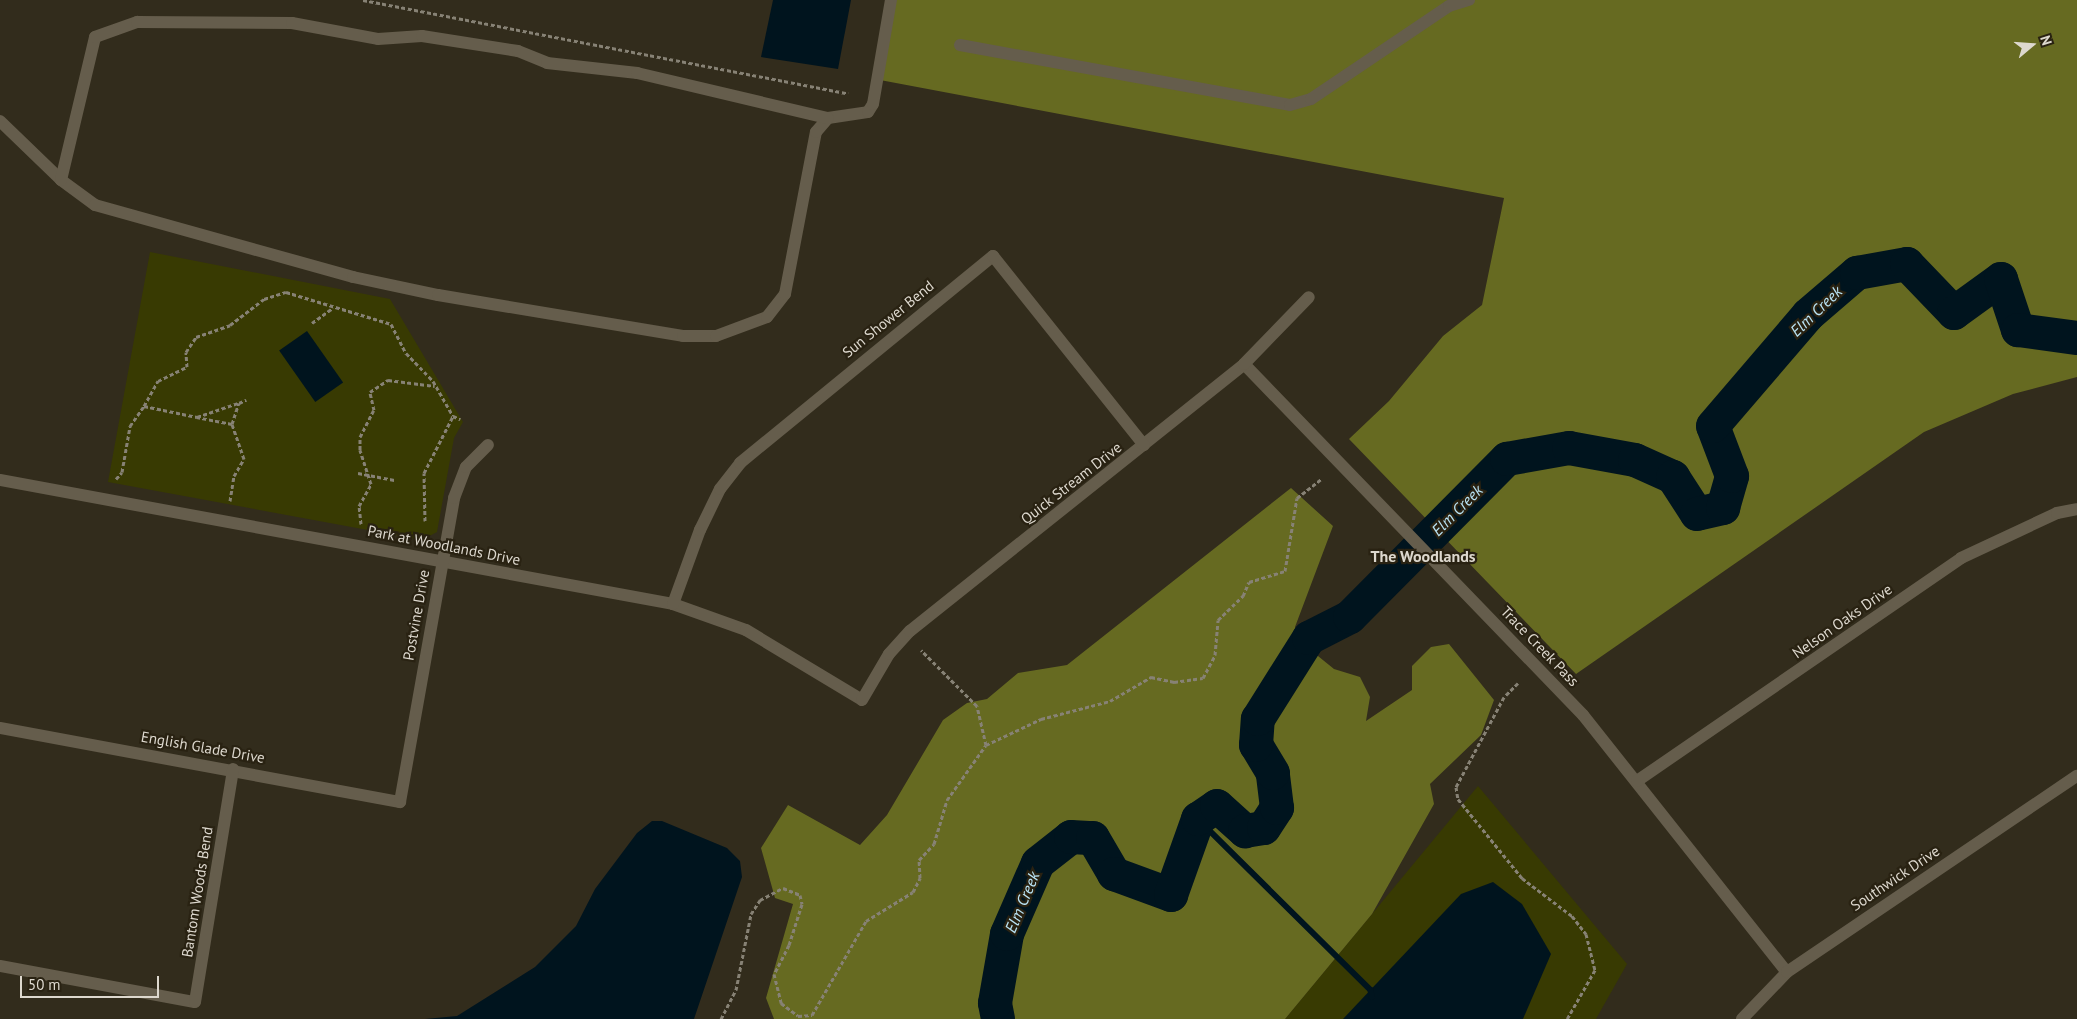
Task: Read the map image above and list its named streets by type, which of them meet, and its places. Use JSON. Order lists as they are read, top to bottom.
{
  "streets": {
    "street": [
      "Sun Shower Bend",
      "Quick Stream Drive",
      "Park at Woodlands Drive",
      "Postvine Drive",
      "Nelson Oaks Drive",
      "Trace Creek Pass",
      "English Glade Drive",
      "Southwick Drive",
      "Bantom Woods Bend"
    ]
  },
  "crossings": [
    ["Sun Shower Bend", "Quick Stream Drive"],
    ["Sun Shower Bend", "Park at Woodlands Drive"],
    ["Quick Stream Drive", "Park at Woodlands Drive"],
    ["Quick Stream Drive", "Trace Creek Pass"],
    ["Park at Woodlands Drive", "Postvine Drive"],
    ["Postvine Drive", "English Glade Drive"],
    ["Nelson Oaks Drive", "Trace Creek Pass"],
    ["Trace Creek Pass", "Southwick Drive"],
    ["English Glade Drive", "Bantom Woods Bend"]
  ],
  "districts": ["The Woodlands"],
  "water": ["Elm Creek"],
  "scale_bar": "50 m",
  "north": "right"
}
